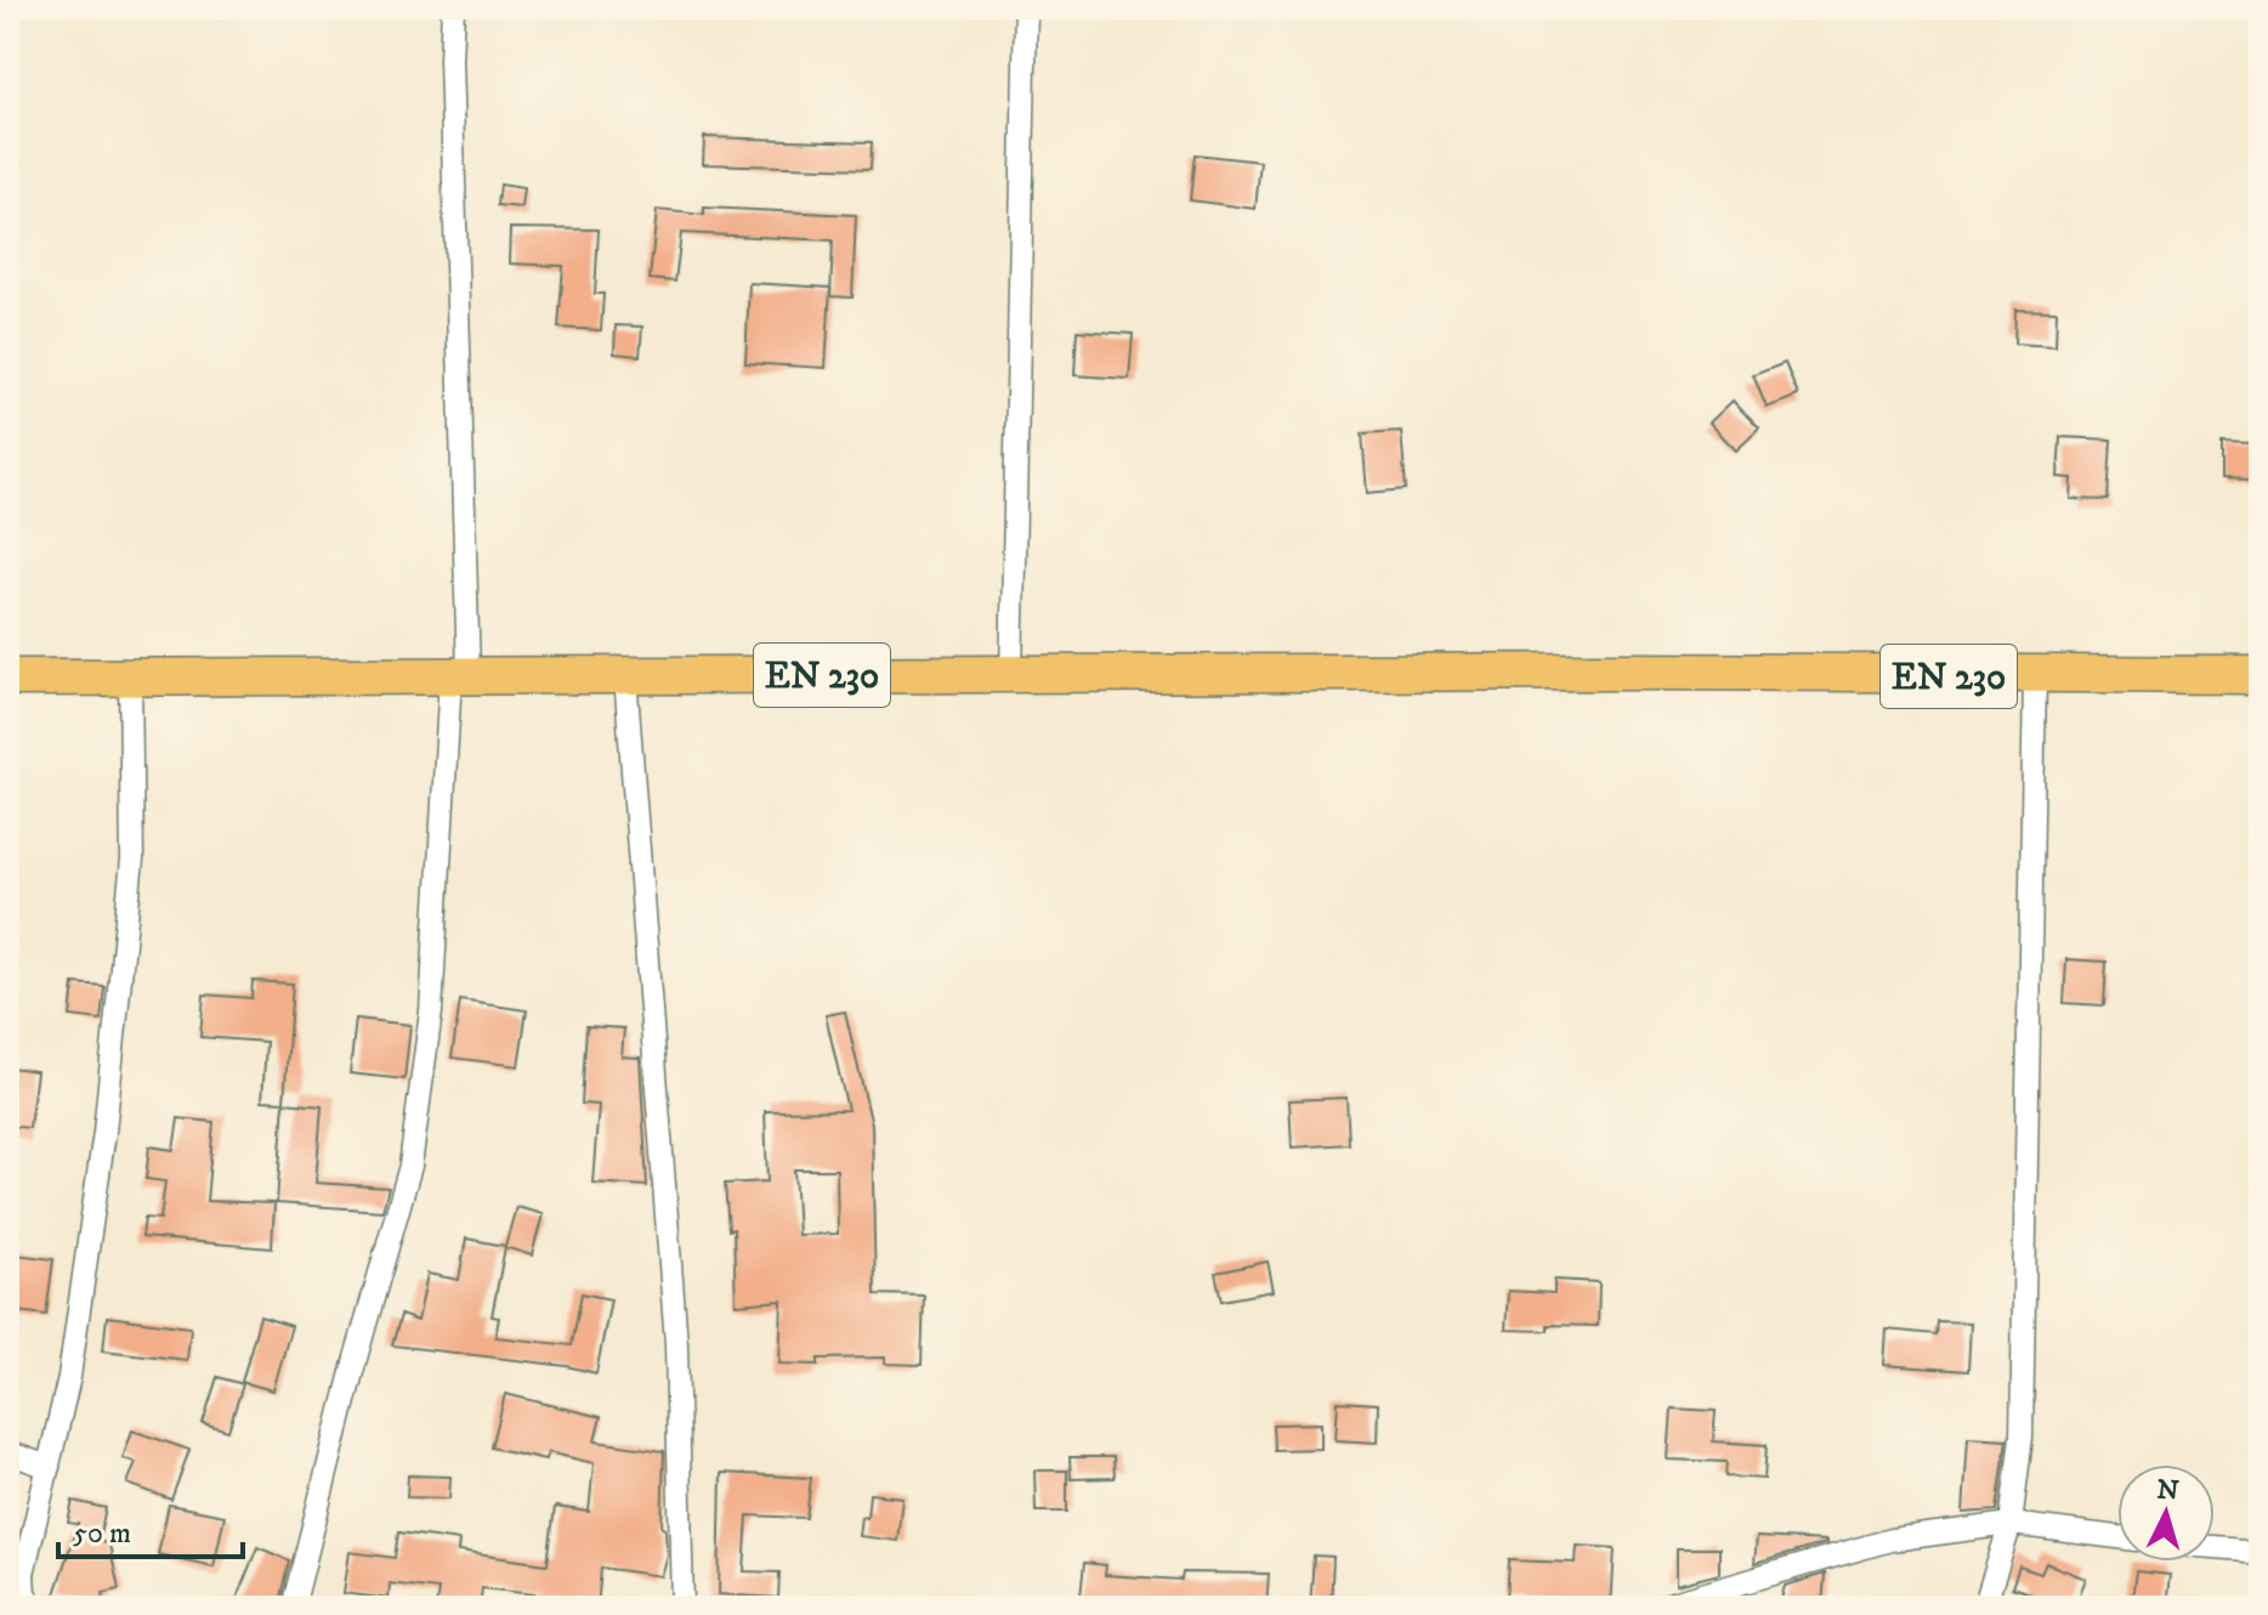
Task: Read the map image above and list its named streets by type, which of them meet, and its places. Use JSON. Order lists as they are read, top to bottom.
{
  "streets": {
    "main road": ["EN 230"]
  },
  "scale_bar": "50 m",
  "north": "top"
}
